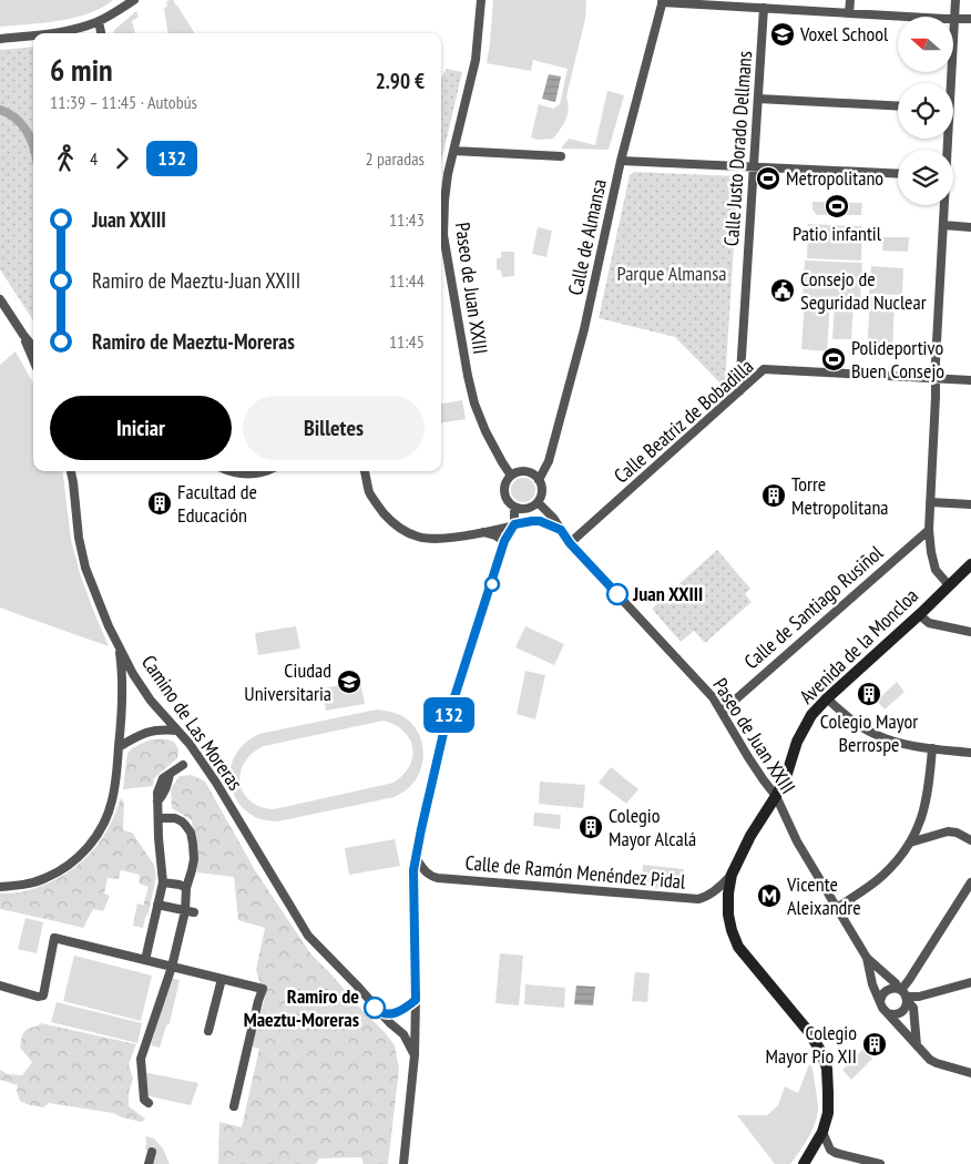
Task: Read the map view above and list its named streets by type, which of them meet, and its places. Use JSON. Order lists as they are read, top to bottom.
{
  "streets": {
    "street": [
      "Calle Justo Dorado Dellmans",
      "Calle de Almansa",
      "Paseo de Juan XXIII",
      "Calle Beatriz de Bobadilla",
      "Calle de Santiago Rusiñol",
      "Avenida de la Moncloa",
      "Camino de Las Moreras",
      "Calle de Ramón Menéndez Pidal"
    ]
  },
  "crossings": [
    ["Calle Justo Dorado Dellmans", "Calle Beatriz de Bobadilla"],
    ["Calle de Almansa", "Paseo de Juan XXIII"],
    ["Paseo de Juan XXIII", "Calle Beatriz de Bobadilla"],
    ["Paseo de Juan XXIII", "Calle de Santiago Rusiñol"],
    ["Paseo de Juan XXIII", "Avenida de la Moncloa"],
    ["Avenida de la Moncloa", "Calle de Ramón Menéndez Pidal"]
  ],
  "parks": ["Parque Almansa"],
  "places": {
    "school or university": ["Voxel School", "Ciudad Universitaria"],
    "sports": ["Metropolitano", "Patio infantil", "Polideportivo Buen Consejo"],
    "public building": ["Consejo de Seguridad Nuclear"],
    "building": [
      "Torre Metropolitana",
      "Facultad de Educación",
      "Colegio Mayor Berrospe",
      "Colegio Mayor Alcalá",
      "Colegio Mayor Pío XII"
    ],
    "other": ["Juan XXIII", "Ramiro de Maeztu-Moreras"],
    "metro station": ["Vicente Aleixandre"]
  },
  "lines": ["bus line 132"],
  "north": "left",
  "page": {
    "on_map": "132",
    "heading": ["6 min", "11:39 – 11:45 · Autobús", "2.90 €"],
    "legs": ["4", "132", "2 paradas"],
    "list": [
      {
        "name": "Juan XXIII",
        "value": "11:43"
      },
      {
        "name": "Ramiro de Maeztu-Juan XXIII",
        "value": "11:44"
      },
      {
        "name": "Ramiro de Maeztu-Moreras",
        "value": "11:45"
      }
    ],
    "buttons": ["Iniciar", "Billetes"]
  }
}
